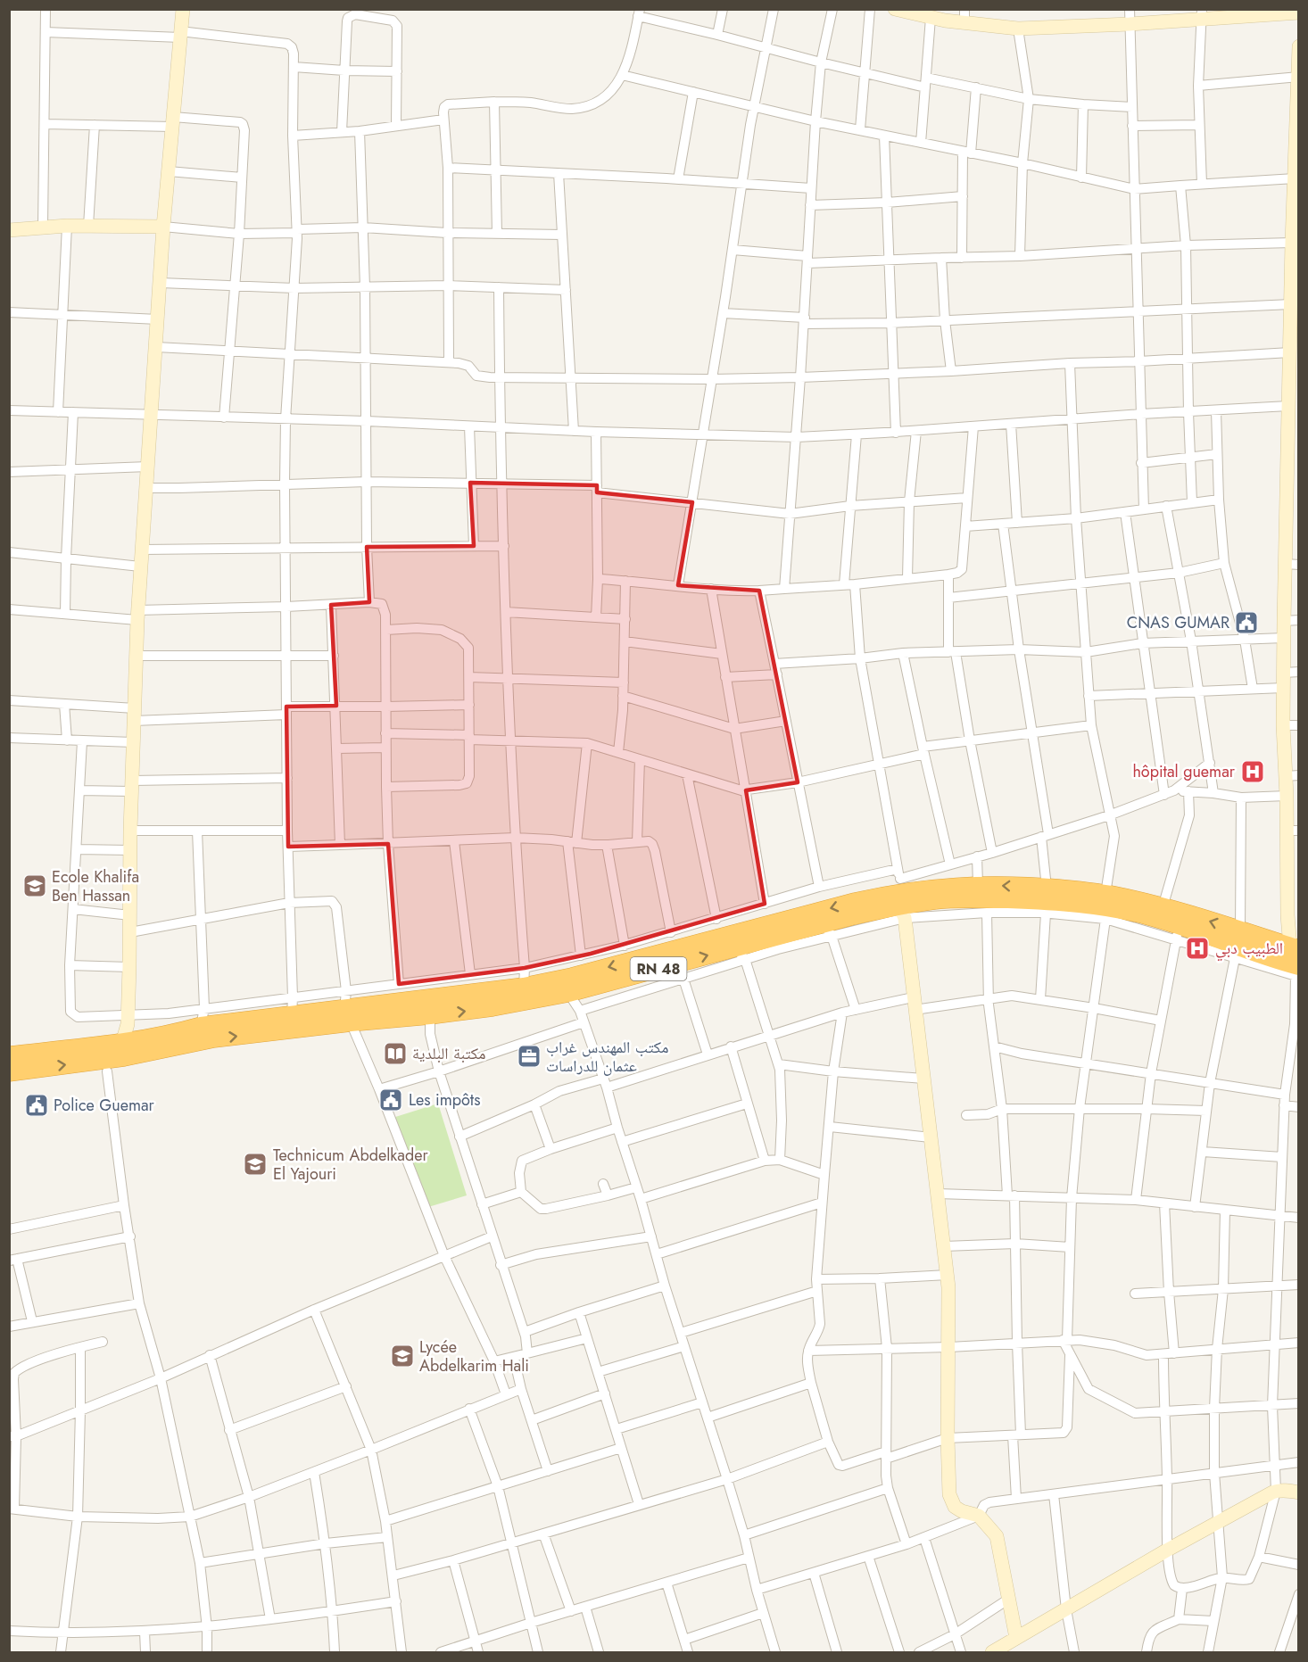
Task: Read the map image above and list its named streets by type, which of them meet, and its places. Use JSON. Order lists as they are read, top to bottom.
{
  "streets": {
    "highway": ["RN 48"]
  },
  "places": {
    "public building": ["CNAS GUMAR", "Les impôts", "Police Guemar"],
    "hospital": ["hôpital guemar", "الطبيب دبي"],
    "school or university": ["Ecole Khalifa Ben Hassan", "Technicum Abdelkader El Yajouri", "Lycée Abdelkarim Hali"],
    "library": ["مكتبة البلدية"],
    "office": ["مكتب المهندس غراب عثمان للدراسات"]
  }
}
